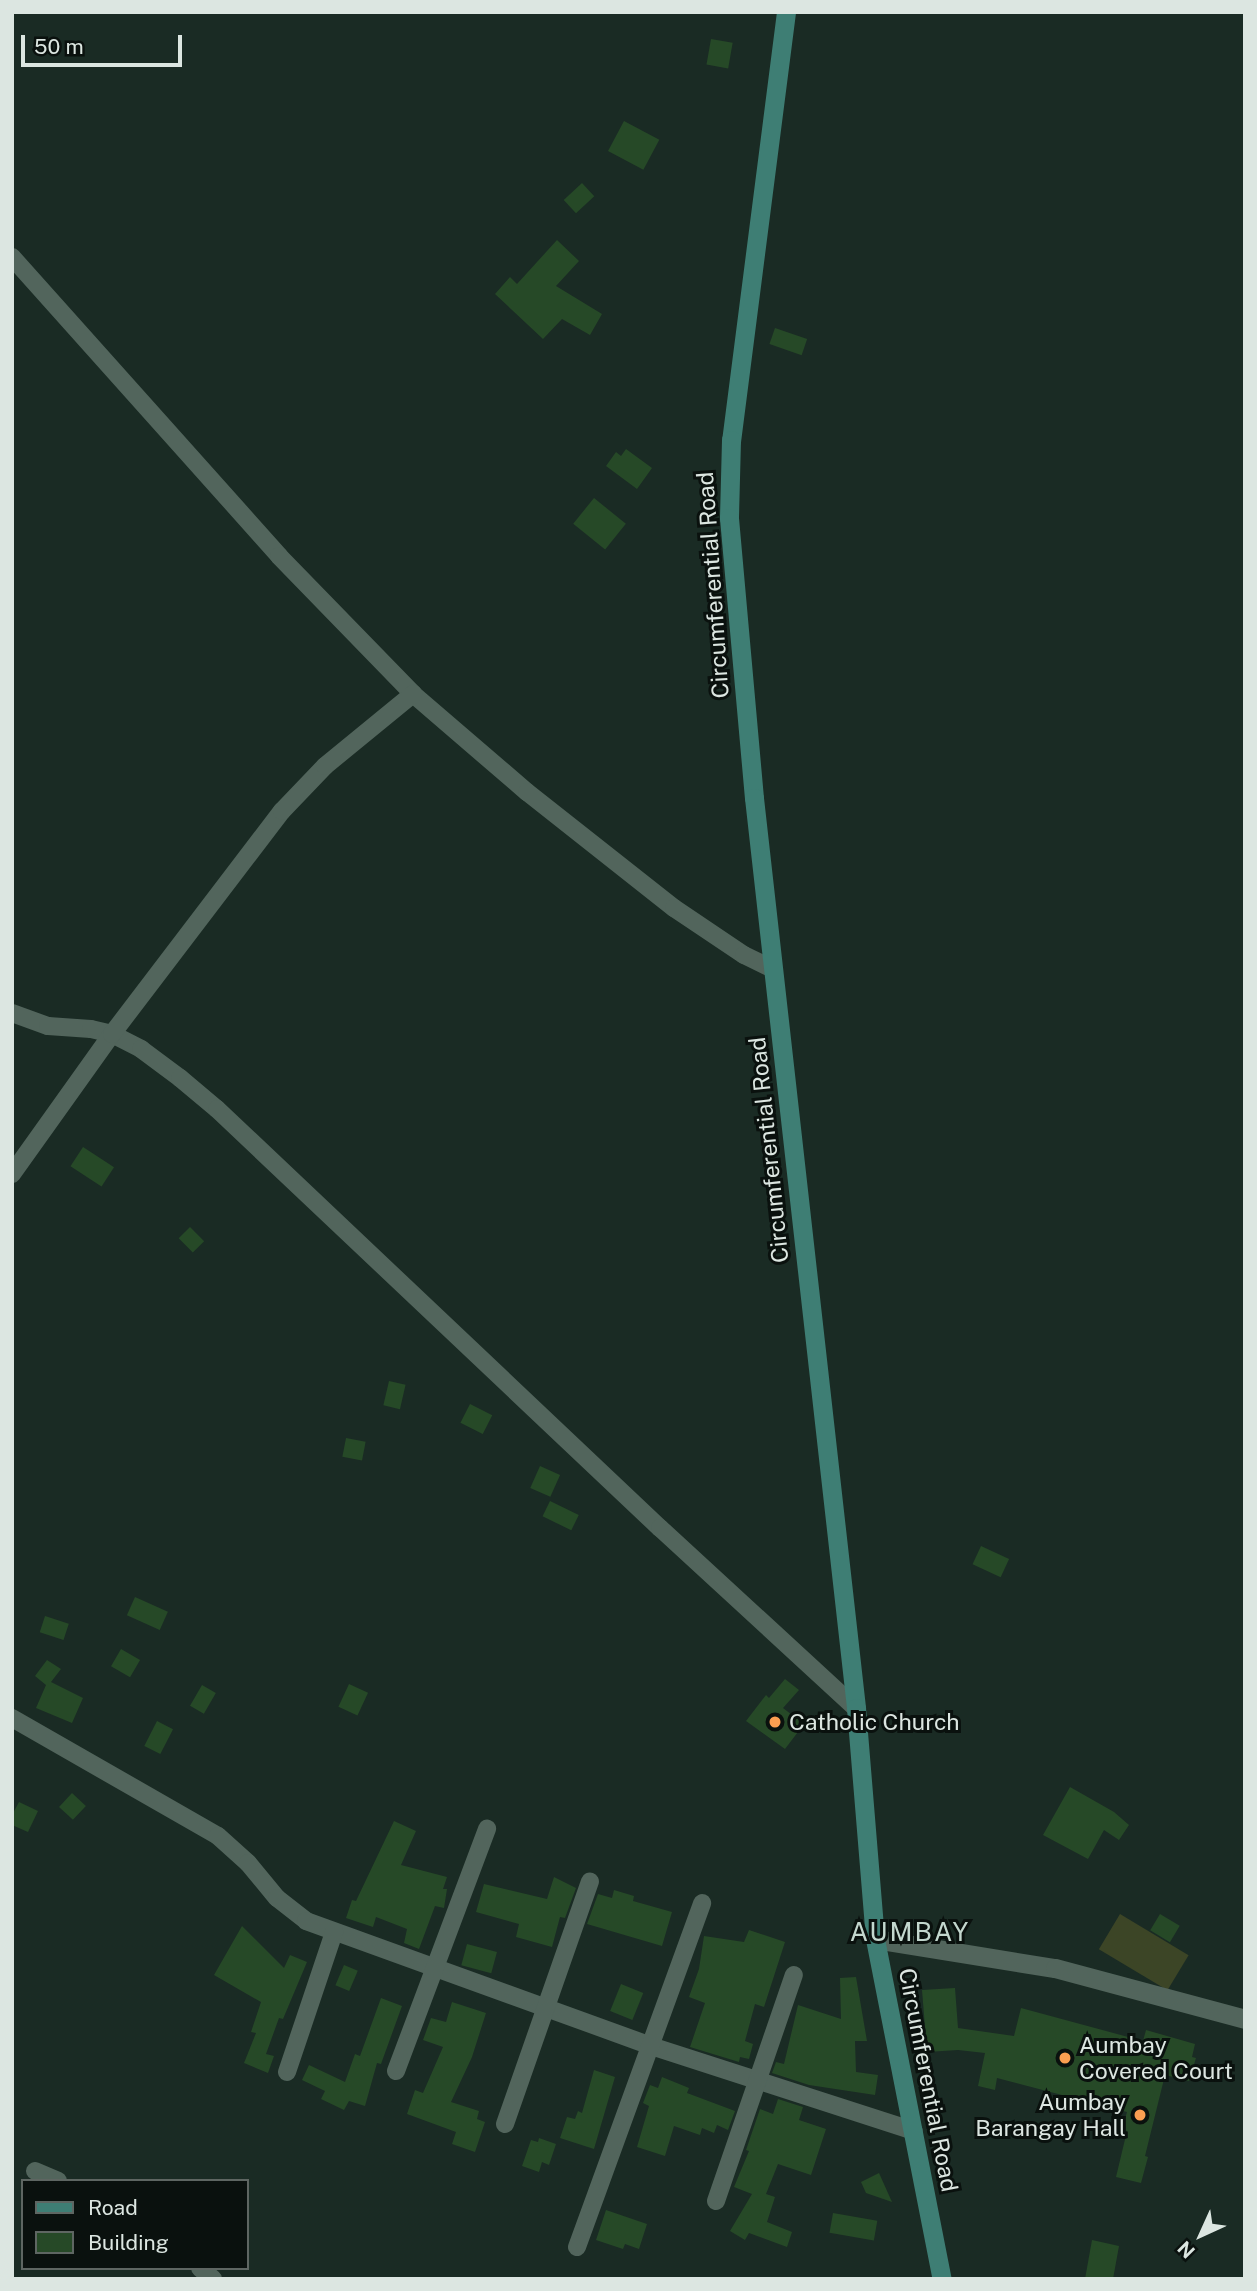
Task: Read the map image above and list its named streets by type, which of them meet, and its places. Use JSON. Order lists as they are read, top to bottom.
{
  "streets": {
    "main road": ["Circumferential Road"]
  },
  "districts": ["AUMBAY"],
  "places": ["Catholic Church", "Aumbay Covered Court", "Aumbay Barangay Hall"],
  "legend": ["Road", "Building"],
  "scale_bar": "50 m",
  "north": "bottom left"
}
